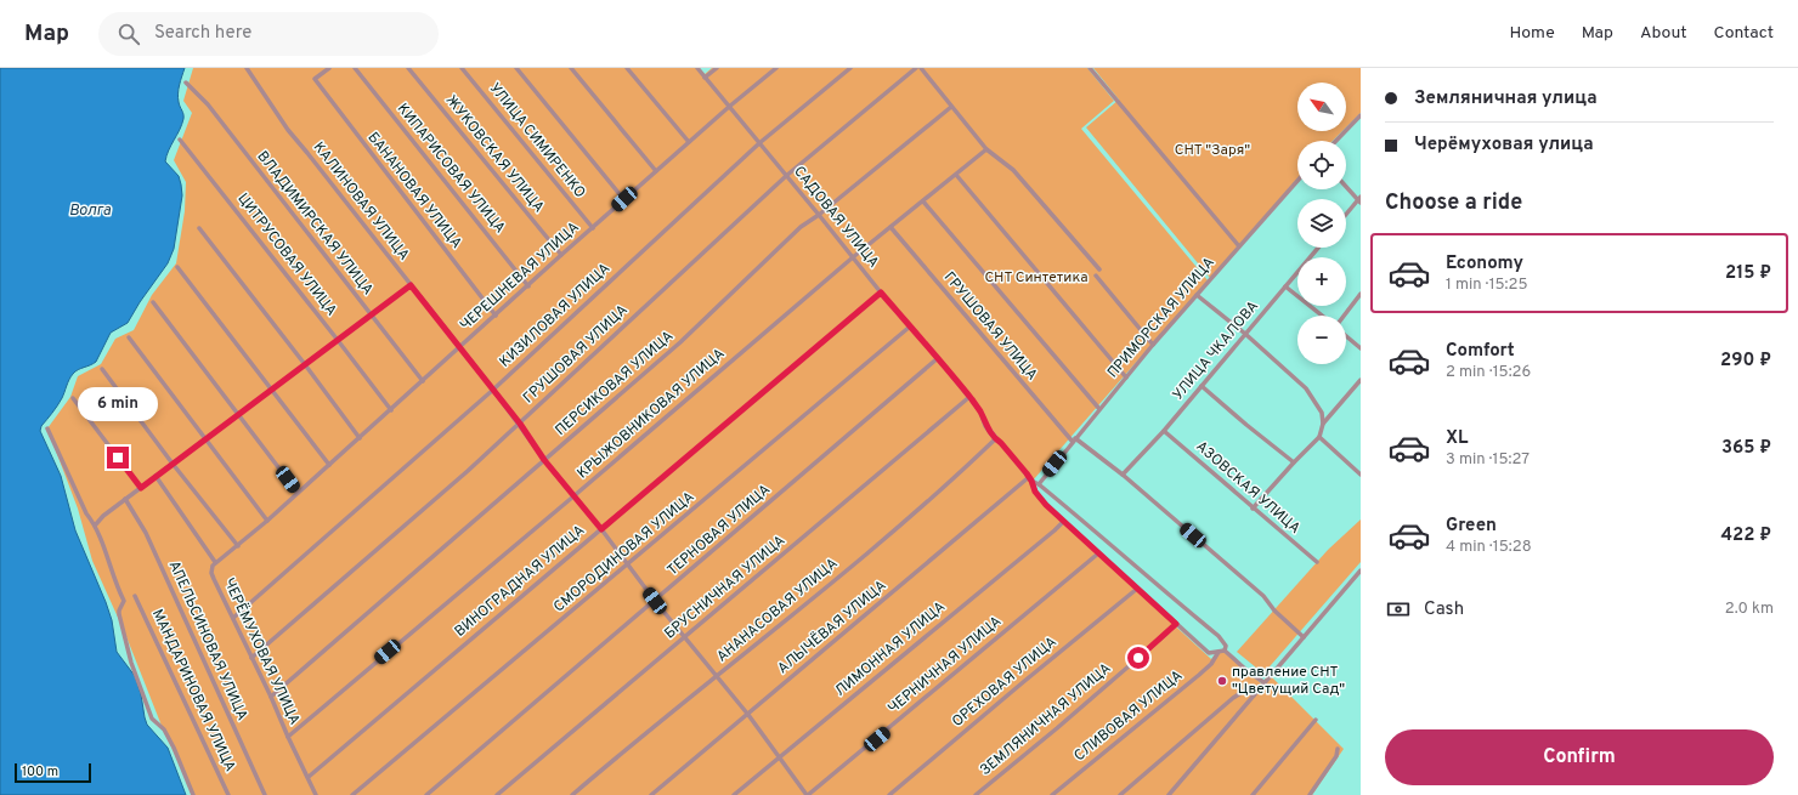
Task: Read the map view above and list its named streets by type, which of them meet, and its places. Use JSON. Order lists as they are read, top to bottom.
{
  "streets": {
    "street": [
      "УЛИЦА СИМИРЕНКО",
      "ЖУКОВСКАЯ УЛИЦА",
      "КИПАРИСОВАЯ УЛИЦА",
      "БАНАНОВАЯ УЛИЦА",
      "КАЛИНОВАЯ УЛИЦА",
      "САДОВАЯ УЛИЦА",
      "ВЛАДИМИРСКАЯ УЛИЦА",
      "ЦИТРУСОВАЯ УЛИЦА",
      "ЧЕРЕШНЕВАЯ УЛИЦА",
      "КИЗИЛОВАЯ УЛИЦА",
      "ПРИМОРСКАЯ УЛИЦА",
      "ГРУШОВАЯ УЛИЦА",
      "УЛИЦА ЧКАЛОВА",
      "ПЕРСИКОВАЯ УЛИЦА",
      "КРЫЖОВНИКОВАЯ УЛИЦА",
      "АЗОВСКАЯ УЛИЦА",
      "ТЕРНОВАЯ УЛИЦА",
      "СМОРОДИНОВАЯ УЛИЦА",
      "ВИНОГРАДНАЯ УЛИЦА",
      "БРУСНИЧНАЯ УЛИЦА",
      "АНАНАСОВАЯ УЛИЦА",
      "АЛЫЧЁВАЯ УЛИЦА",
      "АПЕЛЬСИНОВАЯ УЛИЦА",
      "ЛИМОННАЯ УЛИЦА",
      "ЧЕРЁМУХОВАЯ УЛИЦА",
      "ЧЕРНИЧНАЯ УЛИЦА",
      "ОРЕХОВАЯ УЛИЦА",
      "МАНДАРИНОВАЯ УЛИЦА",
      "СЛИВОВАЯ УЛИЦА",
      "ЗЕМЛЯНИЧНАЯ УЛИЦА"
    ]
  },
  "crossings": [
    ["УЛИЦА СИМИРЕНКО", "ЧЕРЕШНЕВАЯ УЛИЦА"],
    ["ЖУКОВСКАЯ УЛИЦА", "ЧЕРЕШНЕВАЯ УЛИЦА"],
    ["КИПАРИСОВАЯ УЛИЦА", "ЧЕРЕШНЕВАЯ УЛИЦА"],
    ["БАНАНОВАЯ УЛИЦА", "ЧЕРЕШНЕВАЯ УЛИЦА"],
    ["КАЛИНОВАЯ УЛИЦА", "ЧЕРЕШНЕВАЯ УЛИЦА"],
    ["КАЛИНОВАЯ УЛИЦА", "КИЗИЛОВАЯ УЛИЦА"],
    ["КАЛИНОВАЯ УЛИЦА", "ГРУШОВАЯ УЛИЦА"],
    ["КАЛИНОВАЯ УЛИЦА", "ПЕРСИКОВАЯ УЛИЦА"],
    ["КАЛИНОВАЯ УЛИЦА", "КРЫЖОВНИКОВАЯ УЛИЦА"],
    ["КАЛИНОВАЯ УЛИЦА", "ТЕРНОВАЯ УЛИЦА"],
    ["КАЛИНОВАЯ УЛИЦА", "СМОРОДИНОВАЯ УЛИЦА"],
    ["КАЛИНОВАЯ УЛИЦА", "ВИНОГРАДНАЯ УЛИЦА"],
    ["КАЛИНОВАЯ УЛИЦА", "БРУСНИЧНАЯ УЛИЦА"],
    ["КАЛИНОВАЯ УЛИЦА", "АНАНАСОВАЯ УЛИЦА"],
    ["КАЛИНОВАЯ УЛИЦА", "АЛЫЧЁВАЯ УЛИЦА"],
    ["КАЛИНОВАЯ УЛИЦА", "ЛИМОННАЯ УЛИЦА"],
    ["КАЛИНОВАЯ УЛИЦА", "ЧЕРНИЧНАЯ УЛИЦА"],
    ["САДОВАЯ УЛИЦА", "ЧЕРЕШНЕВАЯ УЛИЦА"],
    ["САДОВАЯ УЛИЦА", "КИЗИЛОВАЯ УЛИЦА"],
    ["САДОВАЯ УЛИЦА", "ГРУШОВАЯ УЛИЦА"],
    ["САДОВАЯ УЛИЦА", "ПЕРСИКОВАЯ УЛИЦА"],
    ["САДОВАЯ УЛИЦА", "КРЫЖОВНИКОВАЯ УЛИЦА"],
    ["САДОВАЯ УЛИЦА", "ТЕРНОВАЯ УЛИЦА"],
    ["САДОВАЯ УЛИЦА", "СМОРОДИНОВАЯ УЛИЦА"],
    ["САДОВАЯ УЛИЦА", "ВИНОГРАДНАЯ УЛИЦА"],
    ["САДОВАЯ УЛИЦА", "БРУСНИЧНАЯ УЛИЦА"],
    ["САДОВАЯ УЛИЦА", "АНАНАСОВАЯ УЛИЦА"],
    ["САДОВАЯ УЛИЦА", "АЛЫЧЁВАЯ УЛИЦА"],
    ["ВЛАДИМИРСКАЯ УЛИЦА", "ЧЕРЕШНЕВАЯ УЛИЦА"],
    ["ЦИТРУСОВАЯ УЛИЦА", "ЧЕРЕШНЕВАЯ УЛИЦА"],
    ["ЧЕРЕШНЕВАЯ УЛИЦА", "ЧЕРЁМУХОВАЯ УЛИЦА"],
    ["КИЗИЛОВАЯ УЛИЦА", "ЧЕРЁМУХОВАЯ УЛИЦА"],
    ["ПРИМОРСКАЯ УЛИЦА", "ГРУШОВАЯ УЛИЦА"],
    ["ГРУШОВАЯ УЛИЦА", "УЛИЦА ЧКАЛОВА"],
    ["ГРУШОВАЯ УЛИЦА", "КРЫЖОВНИКОВАЯ УЛИЦА"],
    ["ГРУШОВАЯ УЛИЦА", "ЧЕРЁМУХОВАЯ УЛИЦА"],
    ["УЛИЦА ЧКАЛОВА", "АЗОВСКАЯ УЛИЦА"],
    ["ПЕРСИКОВАЯ УЛИЦА", "ЧЕРЁМУХОВАЯ УЛИЦА"],
    ["КРЫЖОВНИКОВАЯ УЛИЦА", "ЧЕРЁМУХОВАЯ УЛИЦА"],
    ["ВИНОГРАДНАЯ УЛИЦА", "ЧЕРЁМУХОВАЯ УЛИЦА"]
  ],
  "water": ["Волга"],
  "parks": ["СНТ \"Заря\"", "СНТ Синтетика"],
  "places": ["правление СНТ \"Цветущий Сад\""],
  "scale_bar": "100 m",
  "north": "top left",
  "page": {
    "header": "Map",
    "search": "Search here",
    "nav": [
      "Home",
      "Map",
      "About",
      "Contact"
    ],
    "banner": ["Земляничная улица", "Черёмуховая улица"],
    "map_buttons": ["+", "−"],
    "heading": "Choose a ride",
    "list": [
      {
        "name": "Economy",
        "note": "1 min · 15:25",
        "value": "215 ₽"
      },
      {
        "name": "Comfort",
        "note": "2 min · 15:26",
        "value": "290 ₽"
      },
      {
        "name": "XL",
        "note": "3 min · 15:27",
        "value": "365 ₽"
      },
      {
        "name": "Green",
        "note": "4 min · 15:28",
        "value": "422 ₽"
      }
    ],
    "bubble": "6 min",
    "pay": ["Cash", "2.0 km"],
    "buttons": "Confirm",
    "scale": "100 m"
  }
}
